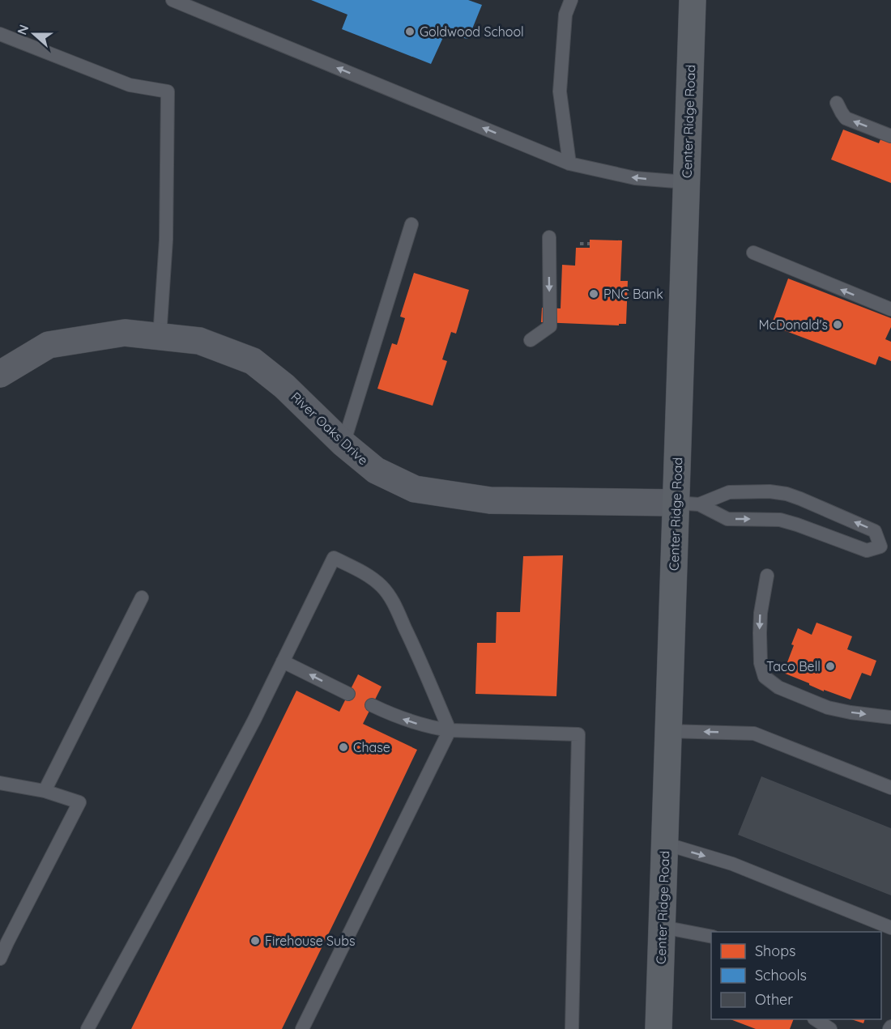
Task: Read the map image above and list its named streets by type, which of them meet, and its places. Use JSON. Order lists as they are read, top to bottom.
{
  "streets": {
    "main road": ["Center Ridge Road"],
    "street": ["River Oaks Drive"]
  },
  "crossings": [
    ["Center Ridge Road", "River Oaks Drive"]
  ],
  "places": [
    "Goldwood School",
    "PNC Bank",
    "McDonald's",
    "Taco Bell",
    "Chase",
    "Firehouse Subs"
  ],
  "legend": ["Shops", "Schools", "Other"],
  "north": "left"
}
